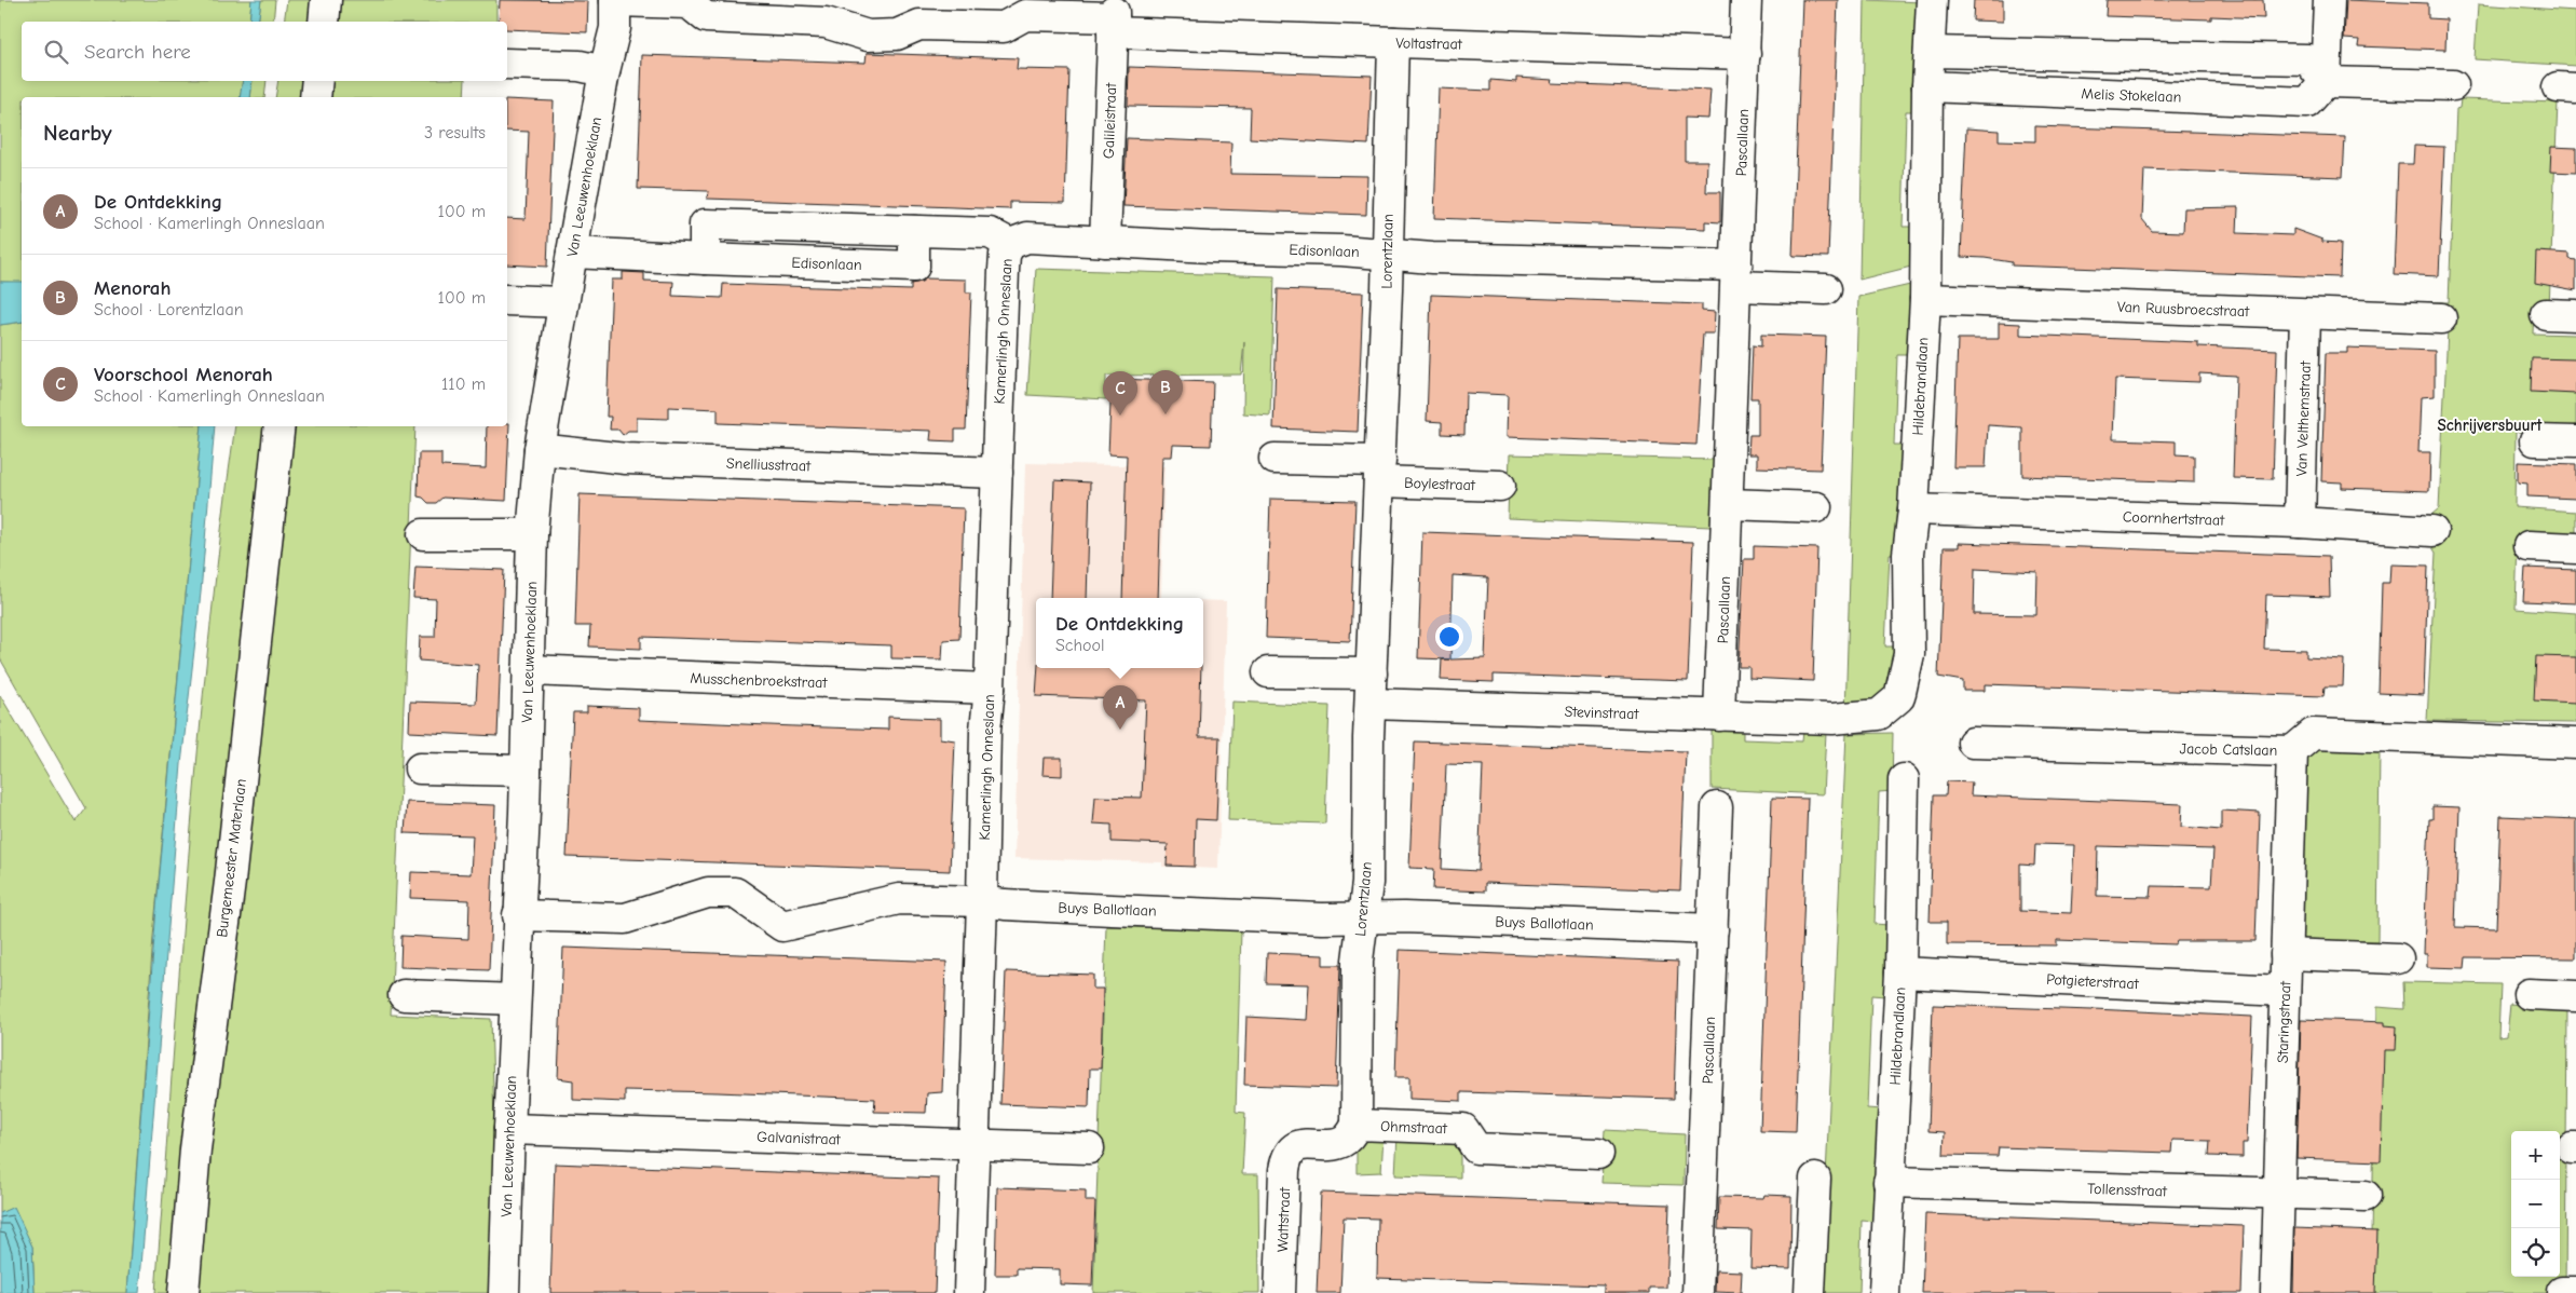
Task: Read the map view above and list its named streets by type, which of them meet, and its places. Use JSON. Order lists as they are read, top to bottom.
{
  "streets": {
    "street": [
      "Voltastraat",
      "Melis Stokelaan",
      "Galileistraat",
      "Pascallaan",
      "Van Leeuwenhoeklaan",
      "Edisonlaan",
      "Lorentzlaan",
      "Van Ruusbroecstraat",
      "Kamerlingh Onneslaan",
      "Hildebrandlaan",
      "Van Velthemstraat",
      "Snelliusstraat",
      "Boylestraat",
      "Coornhertstraat",
      "Musschenbroekstraat",
      "Stevinstraat",
      "Jacob Catslaan",
      "Burgemeester Materlaan",
      "Buys Ballotlaan",
      "Potgieterstraat",
      "Staringstraat",
      "Ohmstraat",
      "Galvanistraat",
      "Tollensstraat",
      "Wattstraat"
    ]
  },
  "crossings": [
    ["Voltastraat", "Galileistraat"],
    ["Voltastraat", "Pascallaan"],
    ["Voltastraat", "Van Leeuwenhoeklaan"],
    ["Voltastraat", "Lorentzlaan"],
    ["Melis Stokelaan", "Hildebrandlaan"],
    ["Galileistraat", "Edisonlaan"],
    ["Pascallaan", "Edisonlaan"],
    ["Pascallaan", "Stevinstraat"],
    ["Pascallaan", "Buys Ballotlaan"],
    ["Van Leeuwenhoeklaan", "Snelliusstraat"],
    ["Van Leeuwenhoeklaan", "Musschenbroekstraat"],
    ["Van Leeuwenhoeklaan", "Buys Ballotlaan"],
    ["Van Leeuwenhoeklaan", "Galvanistraat"],
    ["Edisonlaan", "Lorentzlaan"],
    ["Edisonlaan", "Kamerlingh Onneslaan"],
    ["Lorentzlaan", "Boylestraat"],
    ["Lorentzlaan", "Stevinstraat"],
    ["Lorentzlaan", "Buys Ballotlaan"],
    ["Lorentzlaan", "Ohmstraat"],
    ["Lorentzlaan", "Wattstraat"],
    ["Van Ruusbroecstraat", "Hildebrandlaan"],
    ["Van Ruusbroecstraat", "Van Velthemstraat"],
    ["Kamerlingh Onneslaan", "Snelliusstraat"],
    ["Kamerlingh Onneslaan", "Musschenbroekstraat"],
    ["Kamerlingh Onneslaan", "Buys Ballotlaan"],
    ["Kamerlingh Onneslaan", "Galvanistraat"],
    ["Hildebrandlaan", "Coornhertstraat"],
    ["Hildebrandlaan", "Stevinstraat"],
    ["Hildebrandlaan", "Potgieterstraat"],
    ["Hildebrandlaan", "Tollensstraat"],
    ["Van Velthemstraat", "Coornhertstraat"],
    ["Jacob Catslaan", "Staringstraat"],
    ["Potgieterstraat", "Staringstraat"],
    ["Staringstraat", "Tollensstraat"],
    ["Ohmstraat", "Wattstraat"]
  ],
  "districts": ["Schrijversbuurt"],
  "page": {
    "search": "Search here",
    "heading": ["Nearby", "3 results"],
    "list": [
      {
        "mark": "A",
        "name": "De Ontdekking",
        "note": "School · Kamerlingh Onneslaan",
        "value": "100 m"
      },
      {
        "mark": "B",
        "name": "Menorah",
        "note": "School · Lorentzlaan",
        "value": "100 m"
      },
      {
        "mark": "C",
        "name": "Voorschool Menorah",
        "note": "School · Kamerlingh Onneslaan",
        "value": "110 m"
      }
    ],
    "pins": ["B", "C", "A"],
    "popup": ["De Ontdekking", "School"],
    "map_buttons": ["+", "−"]
  }
}
